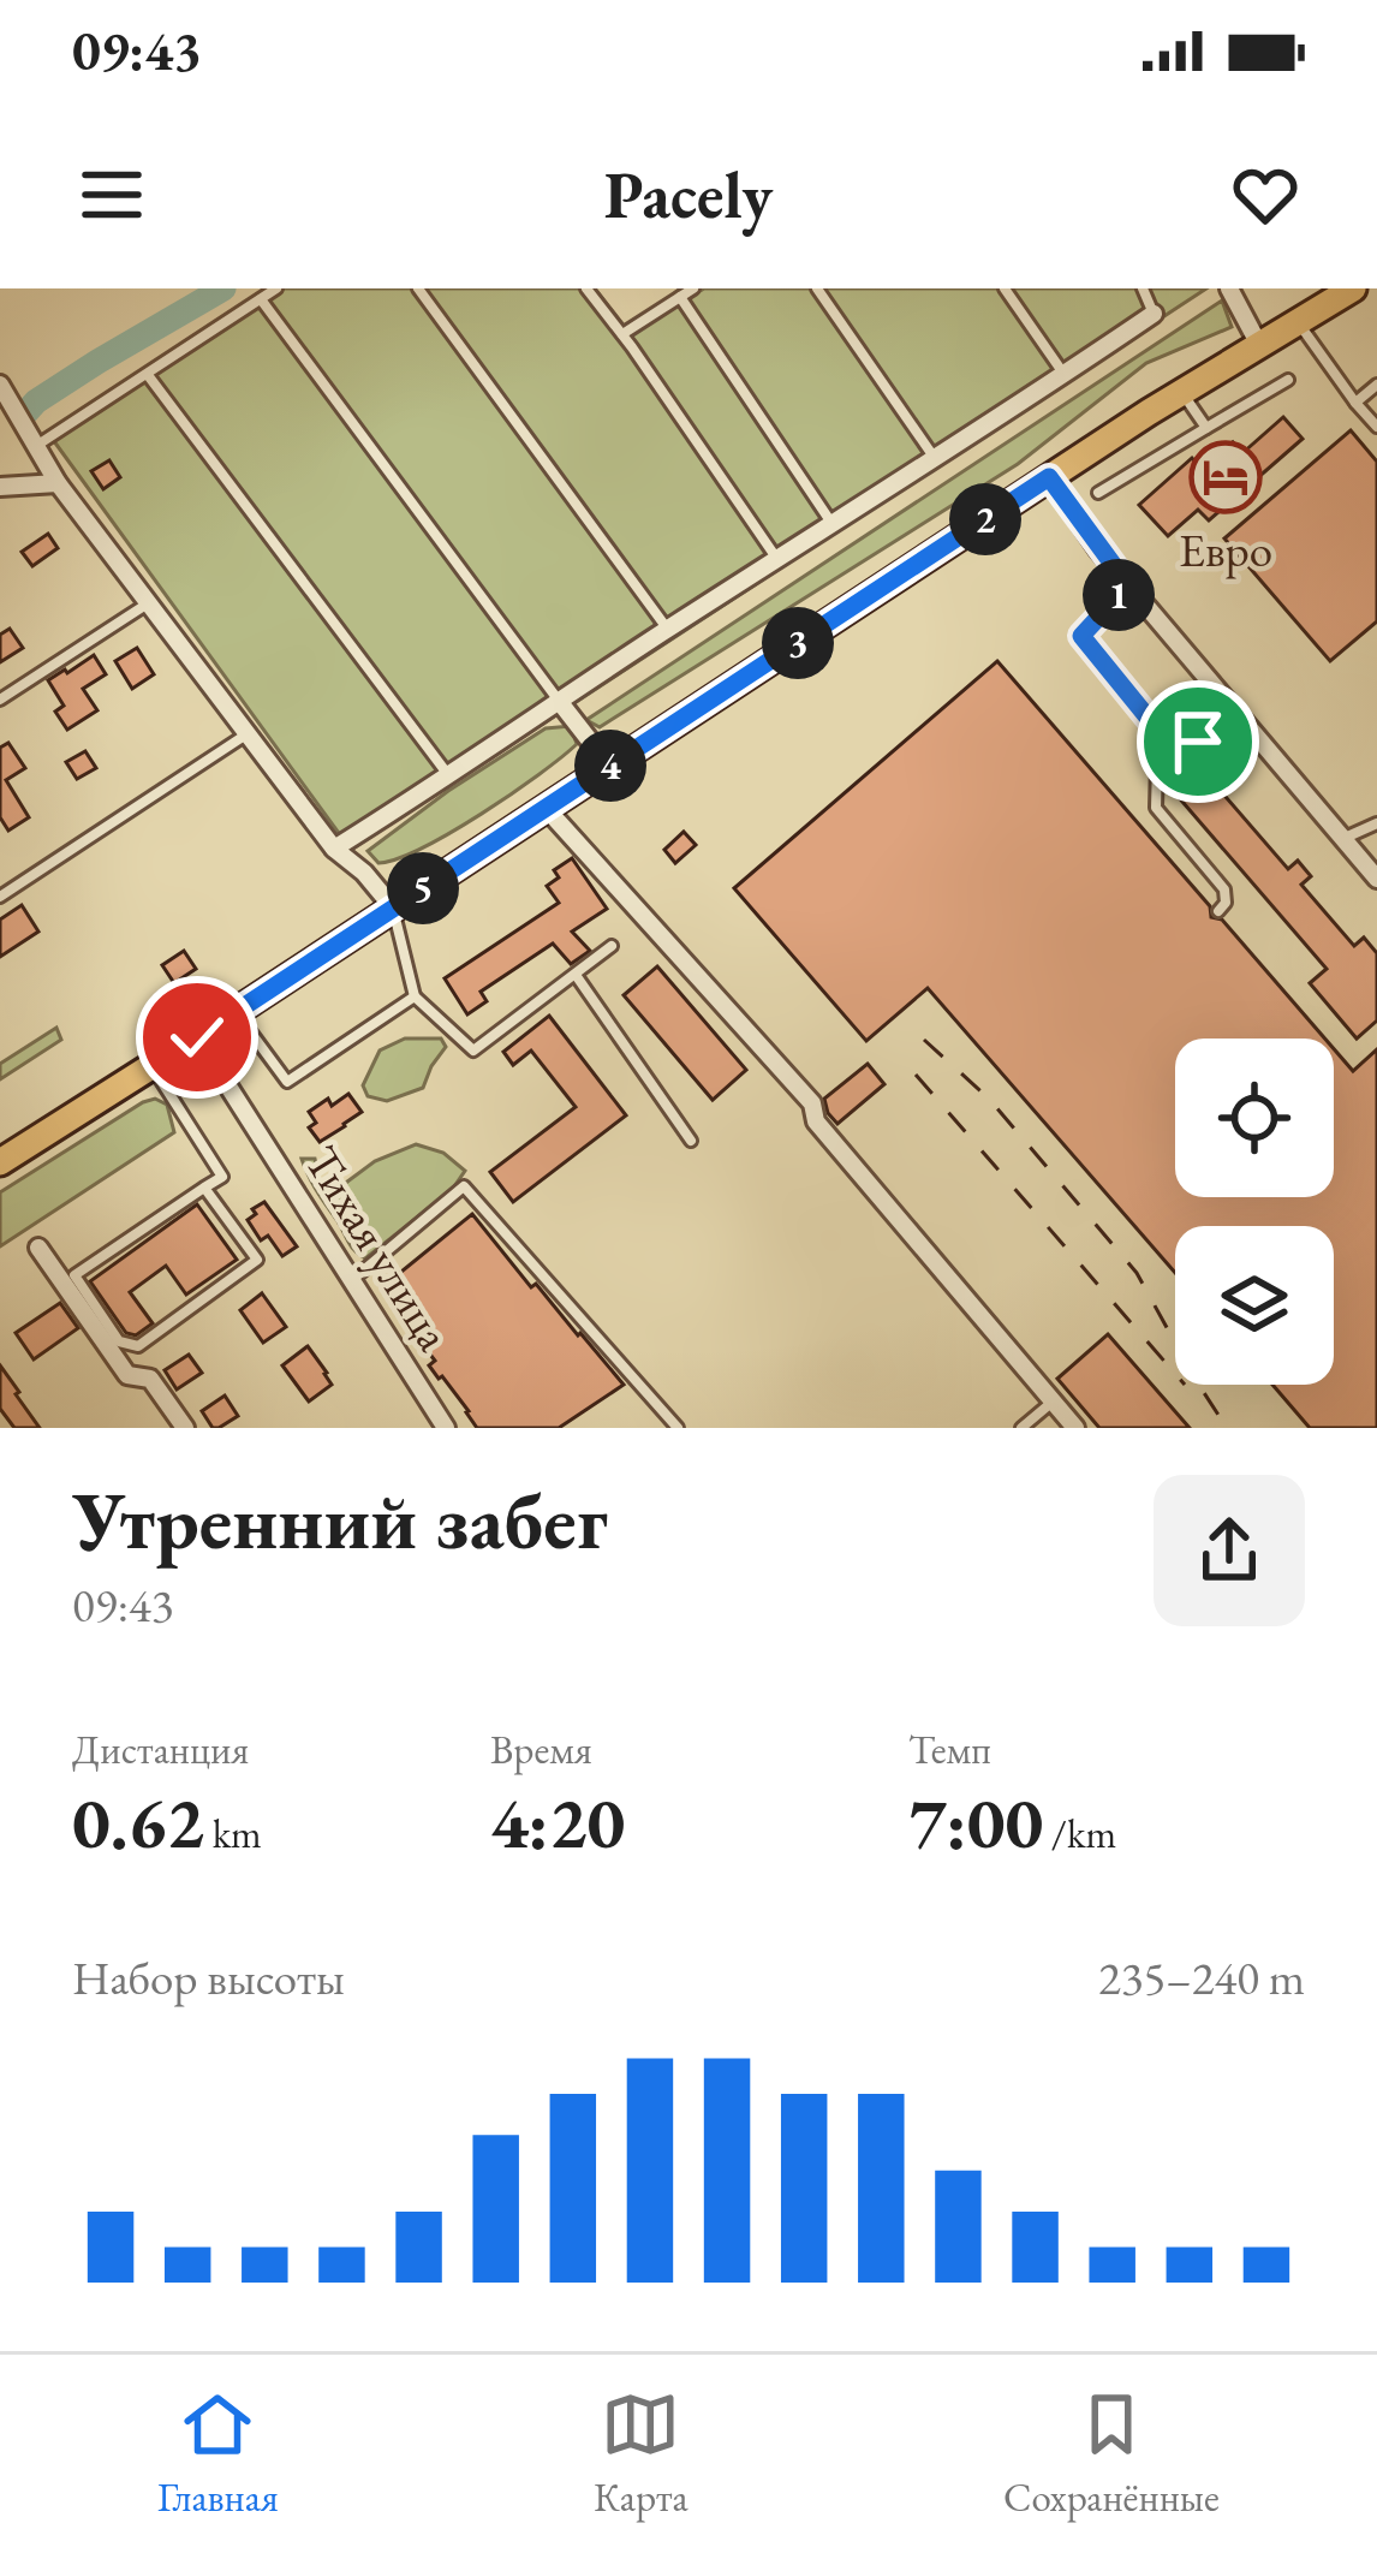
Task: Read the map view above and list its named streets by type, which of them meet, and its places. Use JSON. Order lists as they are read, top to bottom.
{
  "streets": {
    "street": ["Тихая улица"]
  },
  "places": {
    "hotel": ["Евро"]
  },
  "page": {
    "status": "09:43",
    "header": "Pacely",
    "pins": [
      "2",
      "1",
      "3",
      "4",
      "5"
    ],
    "heading": ["Утренний забег", "09:43"],
    "stats": [
      ["Дистанция", "0.62 km"],
      ["Время", "4:20"],
      ["Темп", "7:00 /km"]
    ],
    "chart": ["Набор высоты", "235–240 m"],
    "tabs": ["Главная", "Карта", "Сохранённые"]
  }
}
